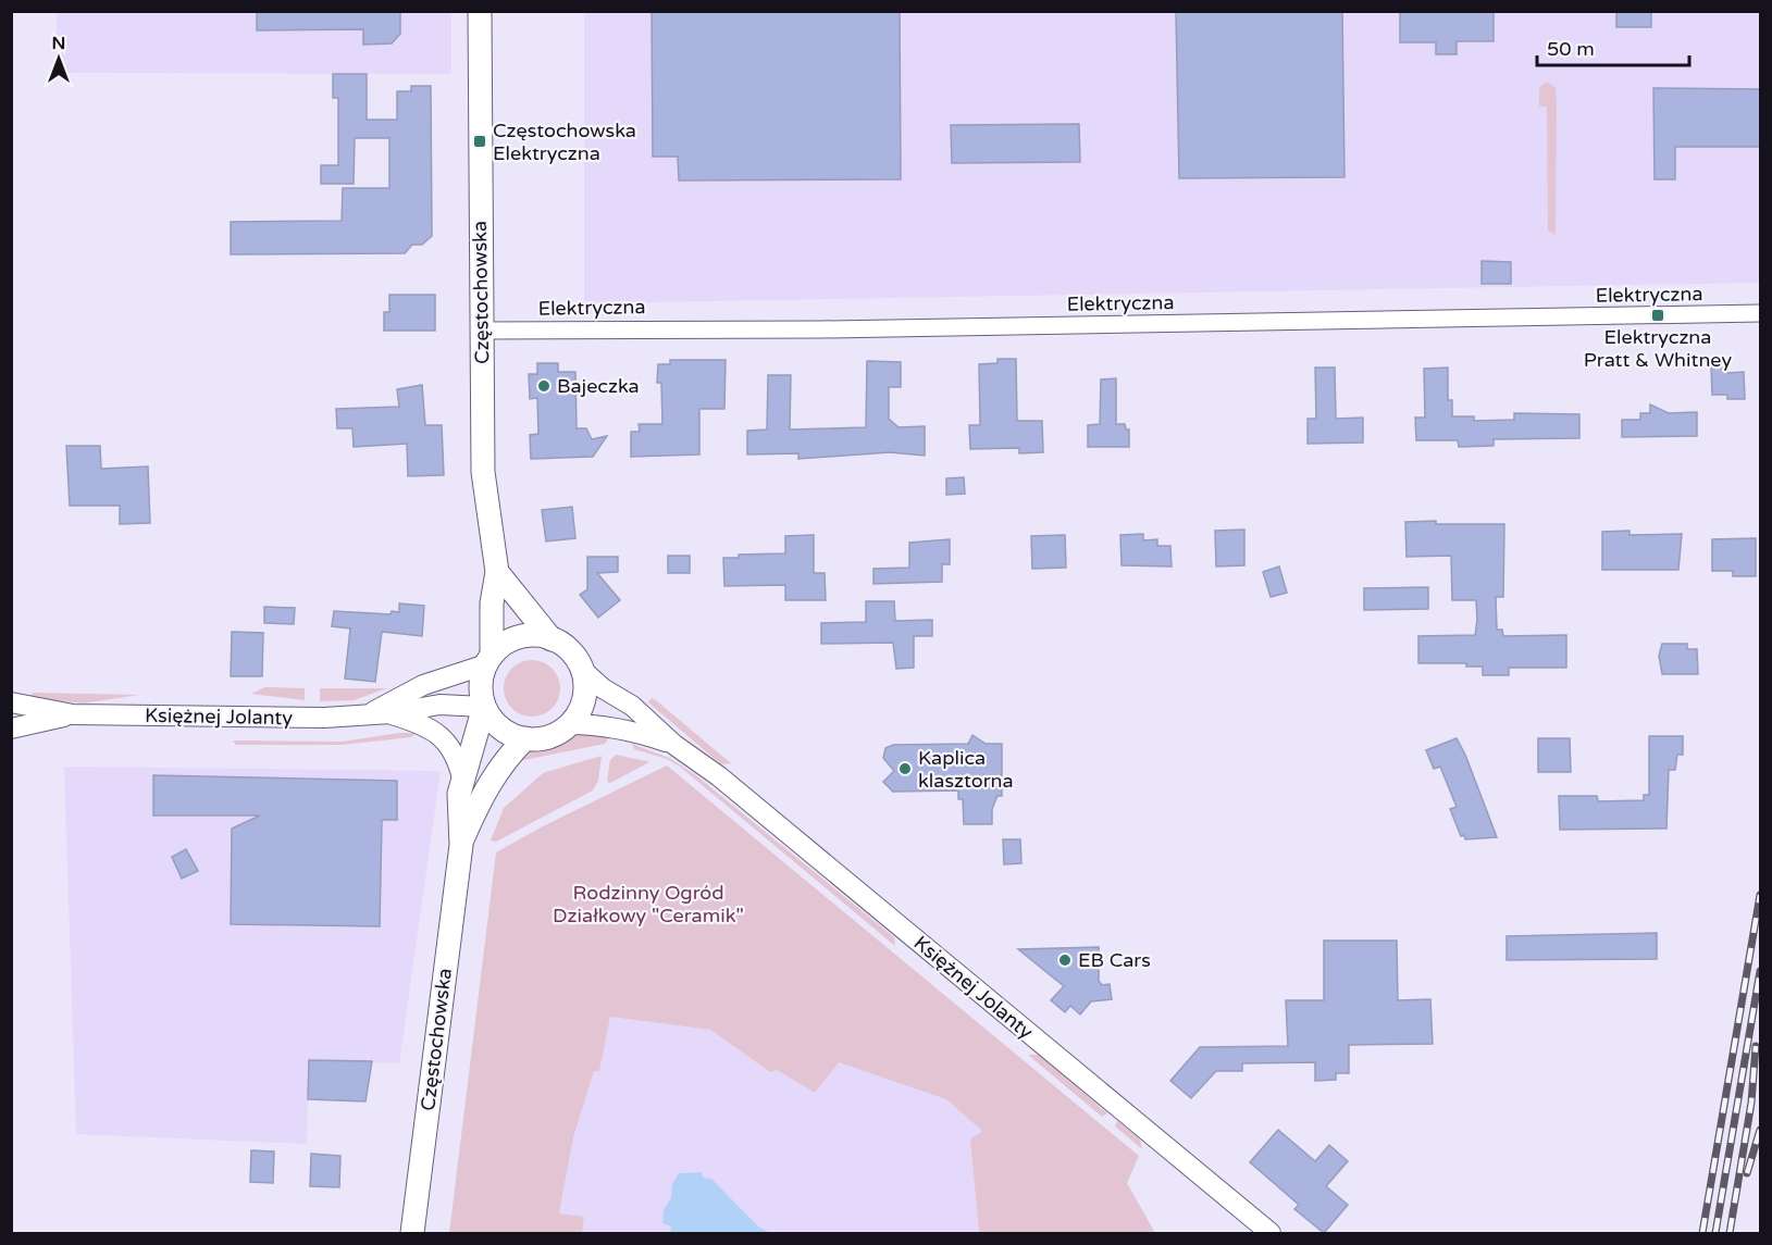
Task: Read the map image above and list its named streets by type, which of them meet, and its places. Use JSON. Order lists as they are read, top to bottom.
{
  "streets": {
    "main road": ["Częstochowska"],
    "street": ["Elektryczna", "Księżnej Jolanty"]
  },
  "crossings": [
    ["Częstochowska", "Elektryczna"],
    ["Częstochowska", "Księżnej Jolanty"]
  ],
  "parks": ["Rodzinny Ogród Działkowy \"Ceramik\""],
  "places": {
    "transit": ["Częstochowska Elektryczna", "Elektryczna Pratt & Whitney"],
    "other": ["Bajeczka", "Kaplica klasztorna", "EB Cars"]
  },
  "scale_bar": "50 m",
  "north": "top"
}
